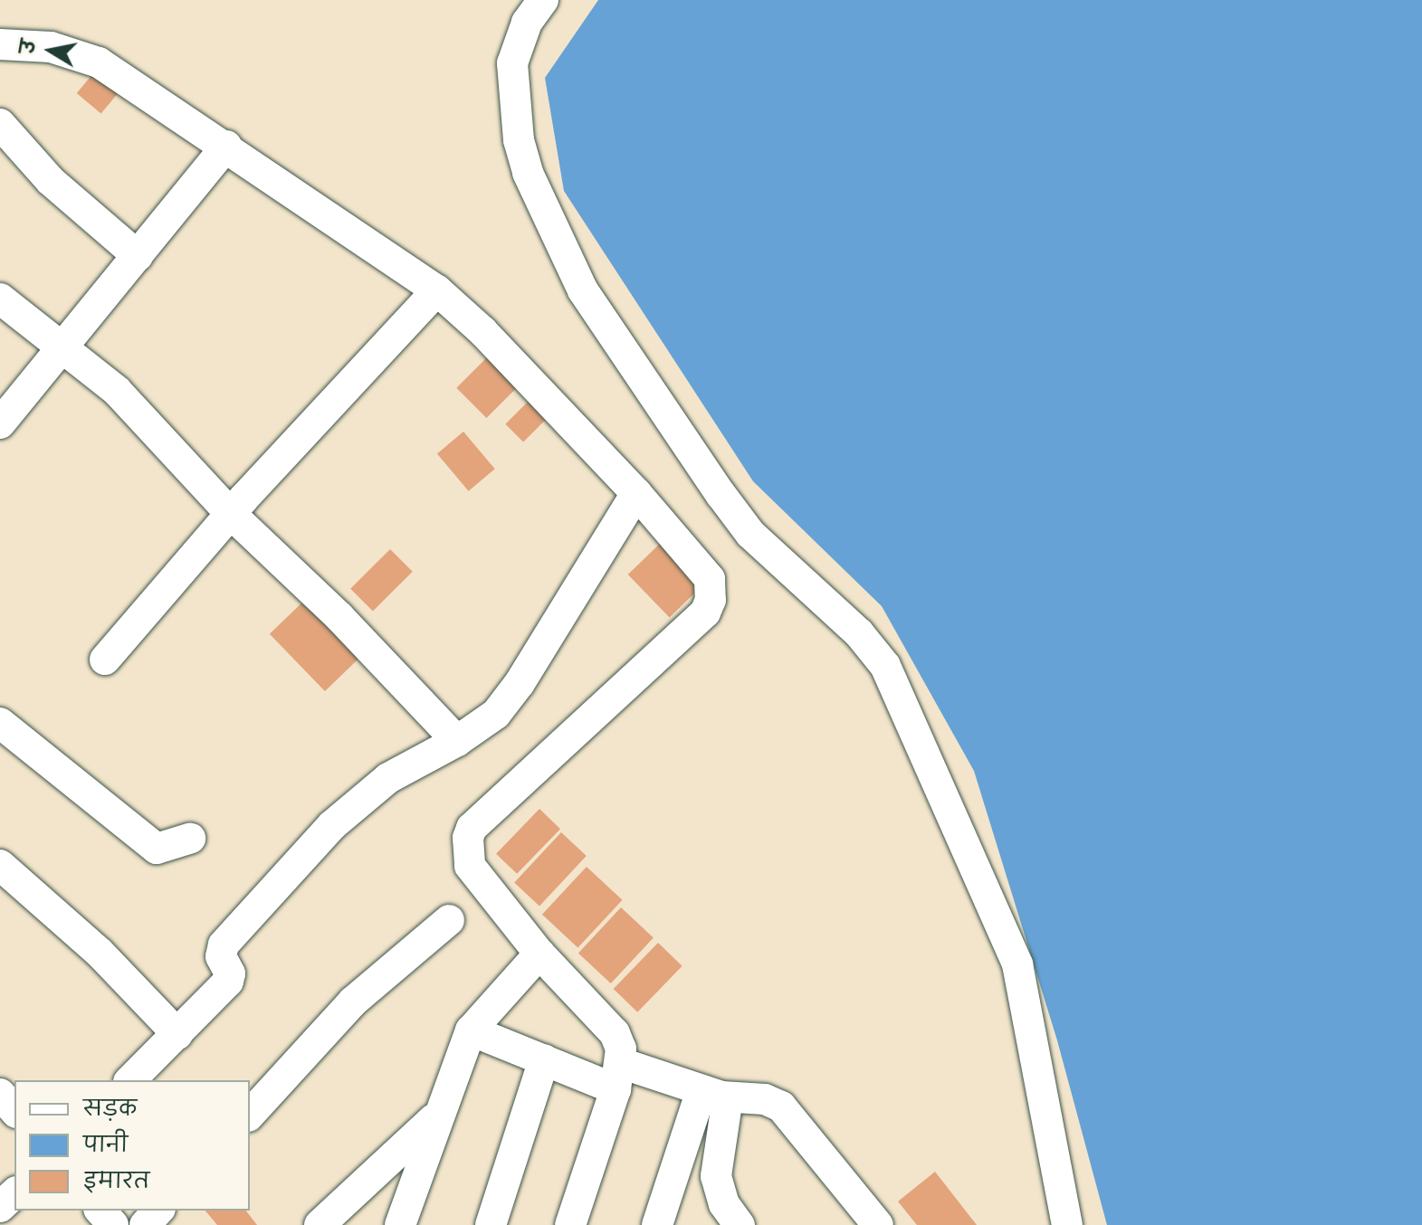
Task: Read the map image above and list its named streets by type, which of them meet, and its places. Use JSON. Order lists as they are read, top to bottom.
{
  "legend": ["सड़क", "पानी", "इमारत"],
  "north": "left"
}
